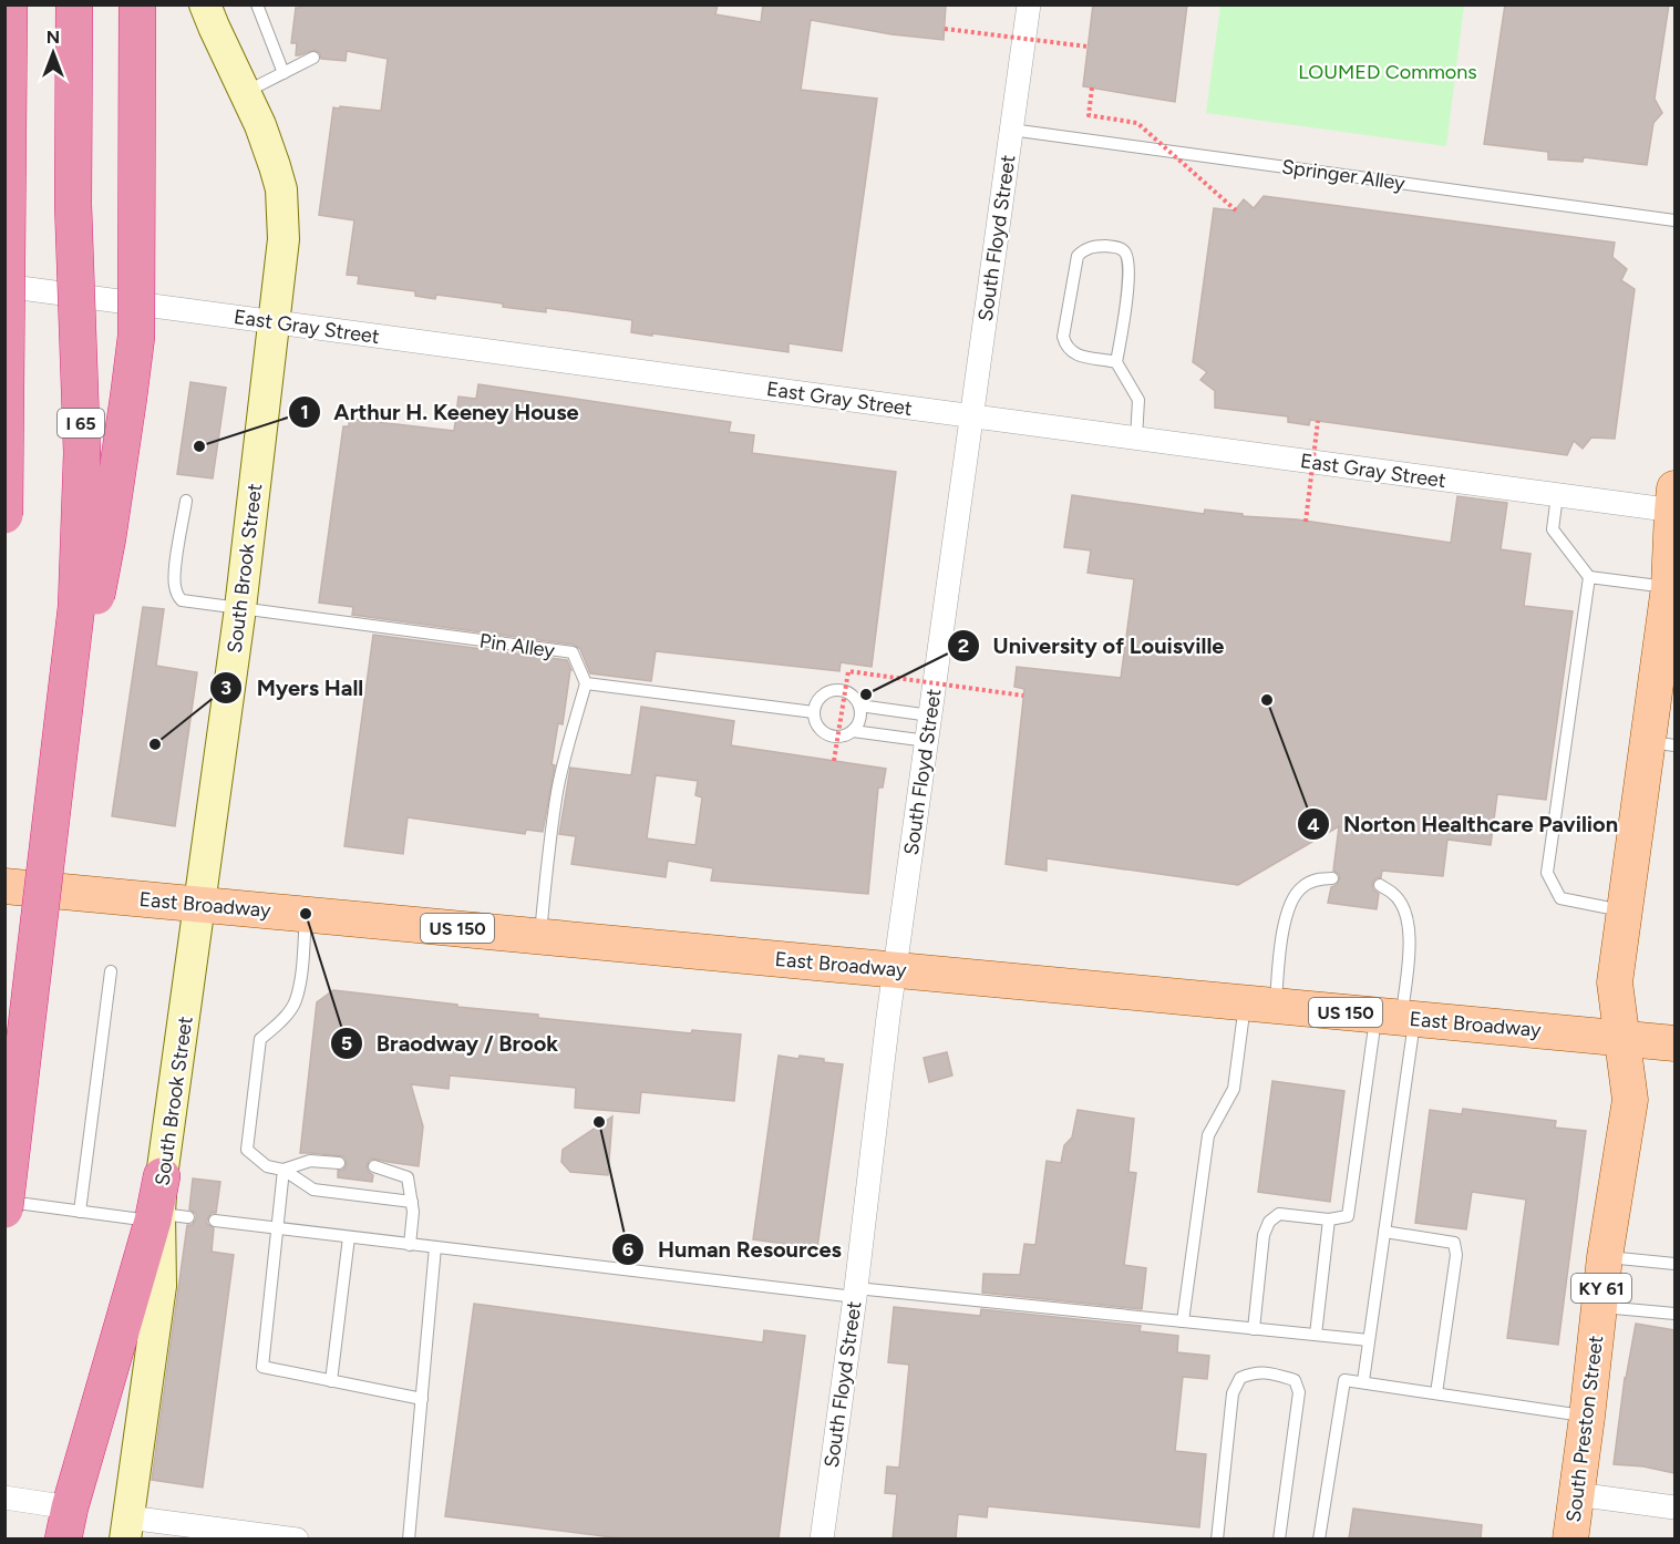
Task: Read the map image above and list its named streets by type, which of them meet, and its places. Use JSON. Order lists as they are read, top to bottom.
{
  "streets": {
    "highway": ["I 65"],
    "main road": [
      "East Broadway",
      "US 150",
      "KY 61",
      "South Preston Street"
    ],
    "street": ["South Floyd Street", "East Gray Street", "South Brook Street"],
    "lane": ["Springer Alley", "Pin Alley"]
  },
  "crossings": [
    ["Springer Alley", "South Floyd Street"],
    ["South Floyd Street", "East Gray Street"],
    ["South Floyd Street", "East Broadway"],
    ["East Gray Street", "South Brook Street"],
    ["East Gray Street", "South Preston Street"],
    ["South Brook Street", "Pin Alley"],
    ["South Brook Street", "East Broadway"],
    ["East Broadway", "South Preston Street"]
  ],
  "parks": ["LOUMED Commons"],
  "places": [
    "Arthur H. Keeney House",
    "University of Louisville",
    "Norton Healthcare Pavilion",
    "Myers Hall",
    "Braodway / Brook",
    "Human Resources"
  ],
  "north": "top"
}
